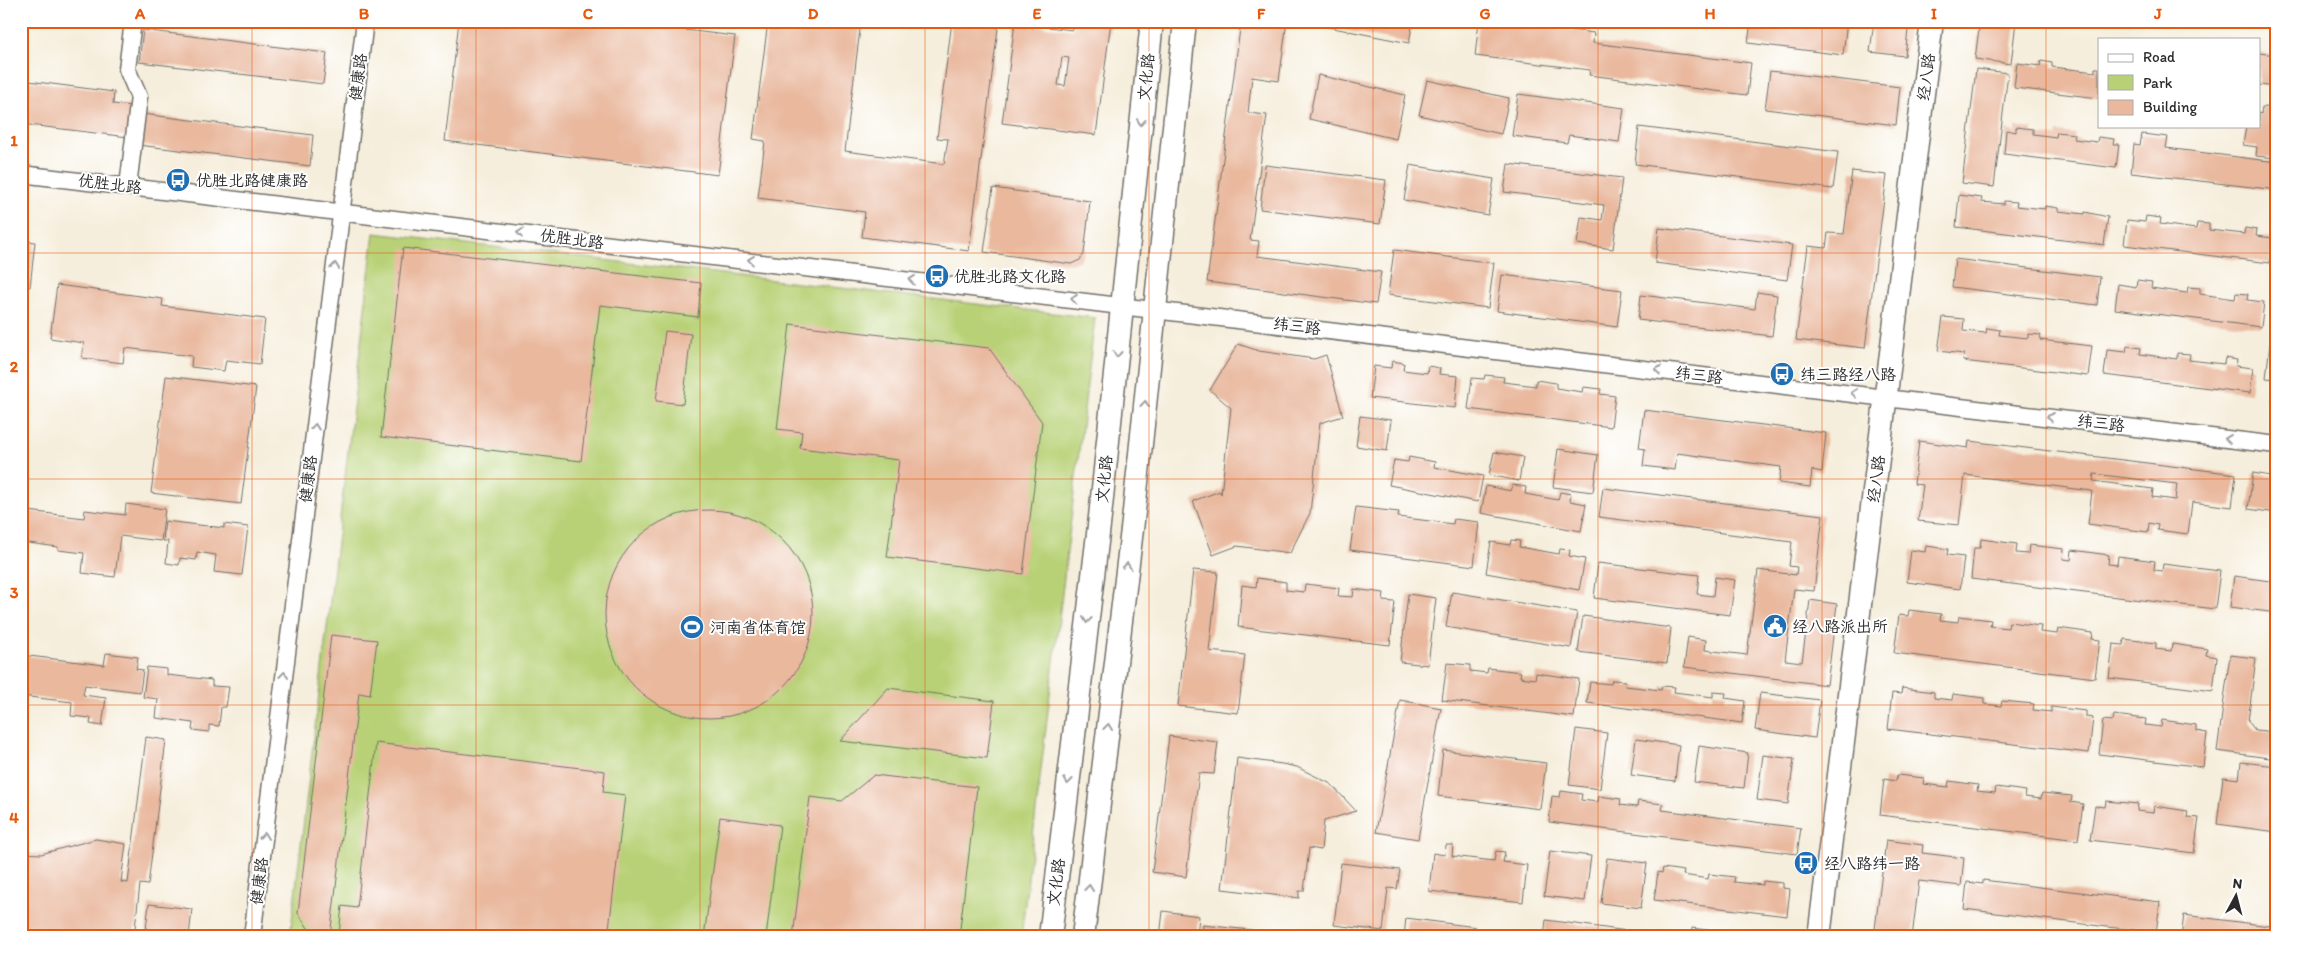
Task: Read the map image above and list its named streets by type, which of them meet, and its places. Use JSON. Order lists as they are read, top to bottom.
{
  "streets": {
    "main road": ["文化路", "经八路"],
    "street": ["健康路", "优胜北路", "纬三路"]
  },
  "crossings": [
    ["健康路", "优胜北路"],
    ["文化路", "优胜北路"],
    ["文化路", "纬三路"],
    ["经八路", "纬三路"],
    ["优胜北路", "纬三路"]
  ],
  "one_way": ["健康路", "优胜北路", "纬三路"],
  "places": {
    "bus stop": [
      "优胜北路健康路",
      "优胜北路文化路",
      "纬三路经八路",
      "经八路纬一路"
    ],
    "public building": ["经八路派出所"],
    "sports": ["河南省体育馆"]
  },
  "legend": ["Road", "Park", "Building"],
  "north": "top",
  "grid": {
    "columns": [
      "A",
      "B",
      "C",
      "D",
      "E",
      "F",
      "G",
      "H",
      "I",
      "J"
    ],
    "rows": [
      "1",
      "2",
      "3",
      "4"
    ]
  }
}
